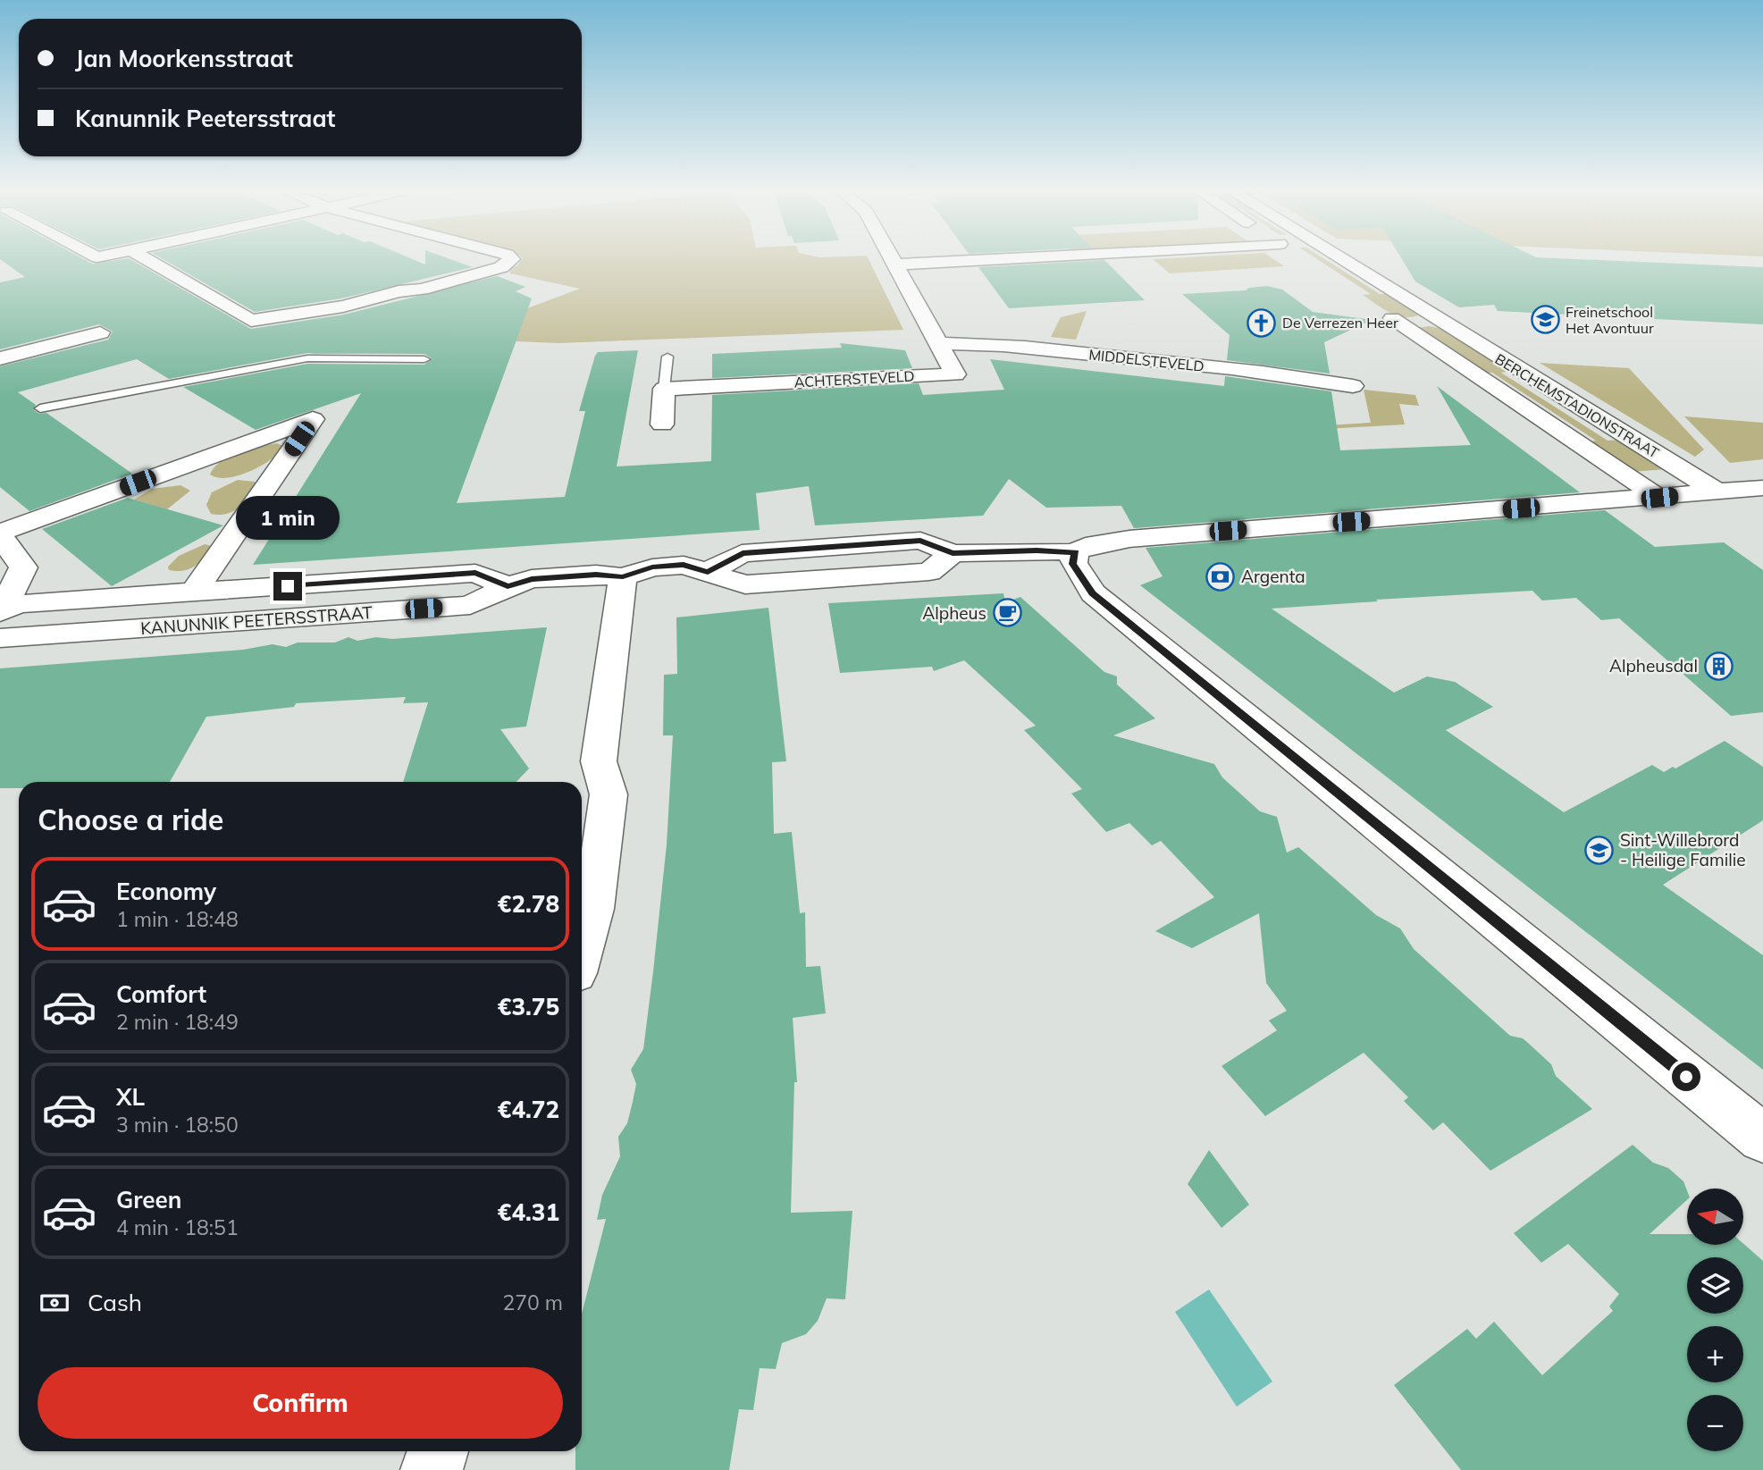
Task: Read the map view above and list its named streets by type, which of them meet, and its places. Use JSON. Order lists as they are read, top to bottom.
{
  "streets": {
    "street": [
      "MIDDELSTEVELD",
      "ACHTERSTEVELD",
      "BERCHEMSTADIONSTRAAT",
      "KANUNNIK PEETERSSTRAAT"
    ]
  },
  "crossings": [
    ["MIDDELSTEVELD", "ACHTERSTEVELD"]
  ],
  "places": {
    "school or university": ["Freinetschool Het Avontuur", "Sint-Willebrord - Heilige Familie"],
    "church": ["De Verrezen Heer"],
    "bank": ["Argenta"],
    "cafe": ["Alpheus"],
    "building": ["Alpheusdal"]
  },
  "north": "left",
  "page": {
    "banner": ["Jan Moorkensstraat", "Kanunnik Peetersstraat"],
    "bubble": "1 min",
    "heading": "Choose a ride",
    "list": [
      {
        "name": "Economy",
        "note": "1 min · 18:48",
        "value": "€2.78"
      },
      {
        "name": "Comfort",
        "note": "2 min · 18:49",
        "value": "€3.75"
      },
      {
        "name": "XL",
        "note": "3 min · 18:50",
        "value": "€4.72"
      },
      {
        "name": "Green",
        "note": "4 min · 18:51",
        "value": "€4.31"
      }
    ],
    "map_buttons": ["+", "−"],
    "pay": ["Cash", "270 m"],
    "buttons": "Confirm"
  }
}
